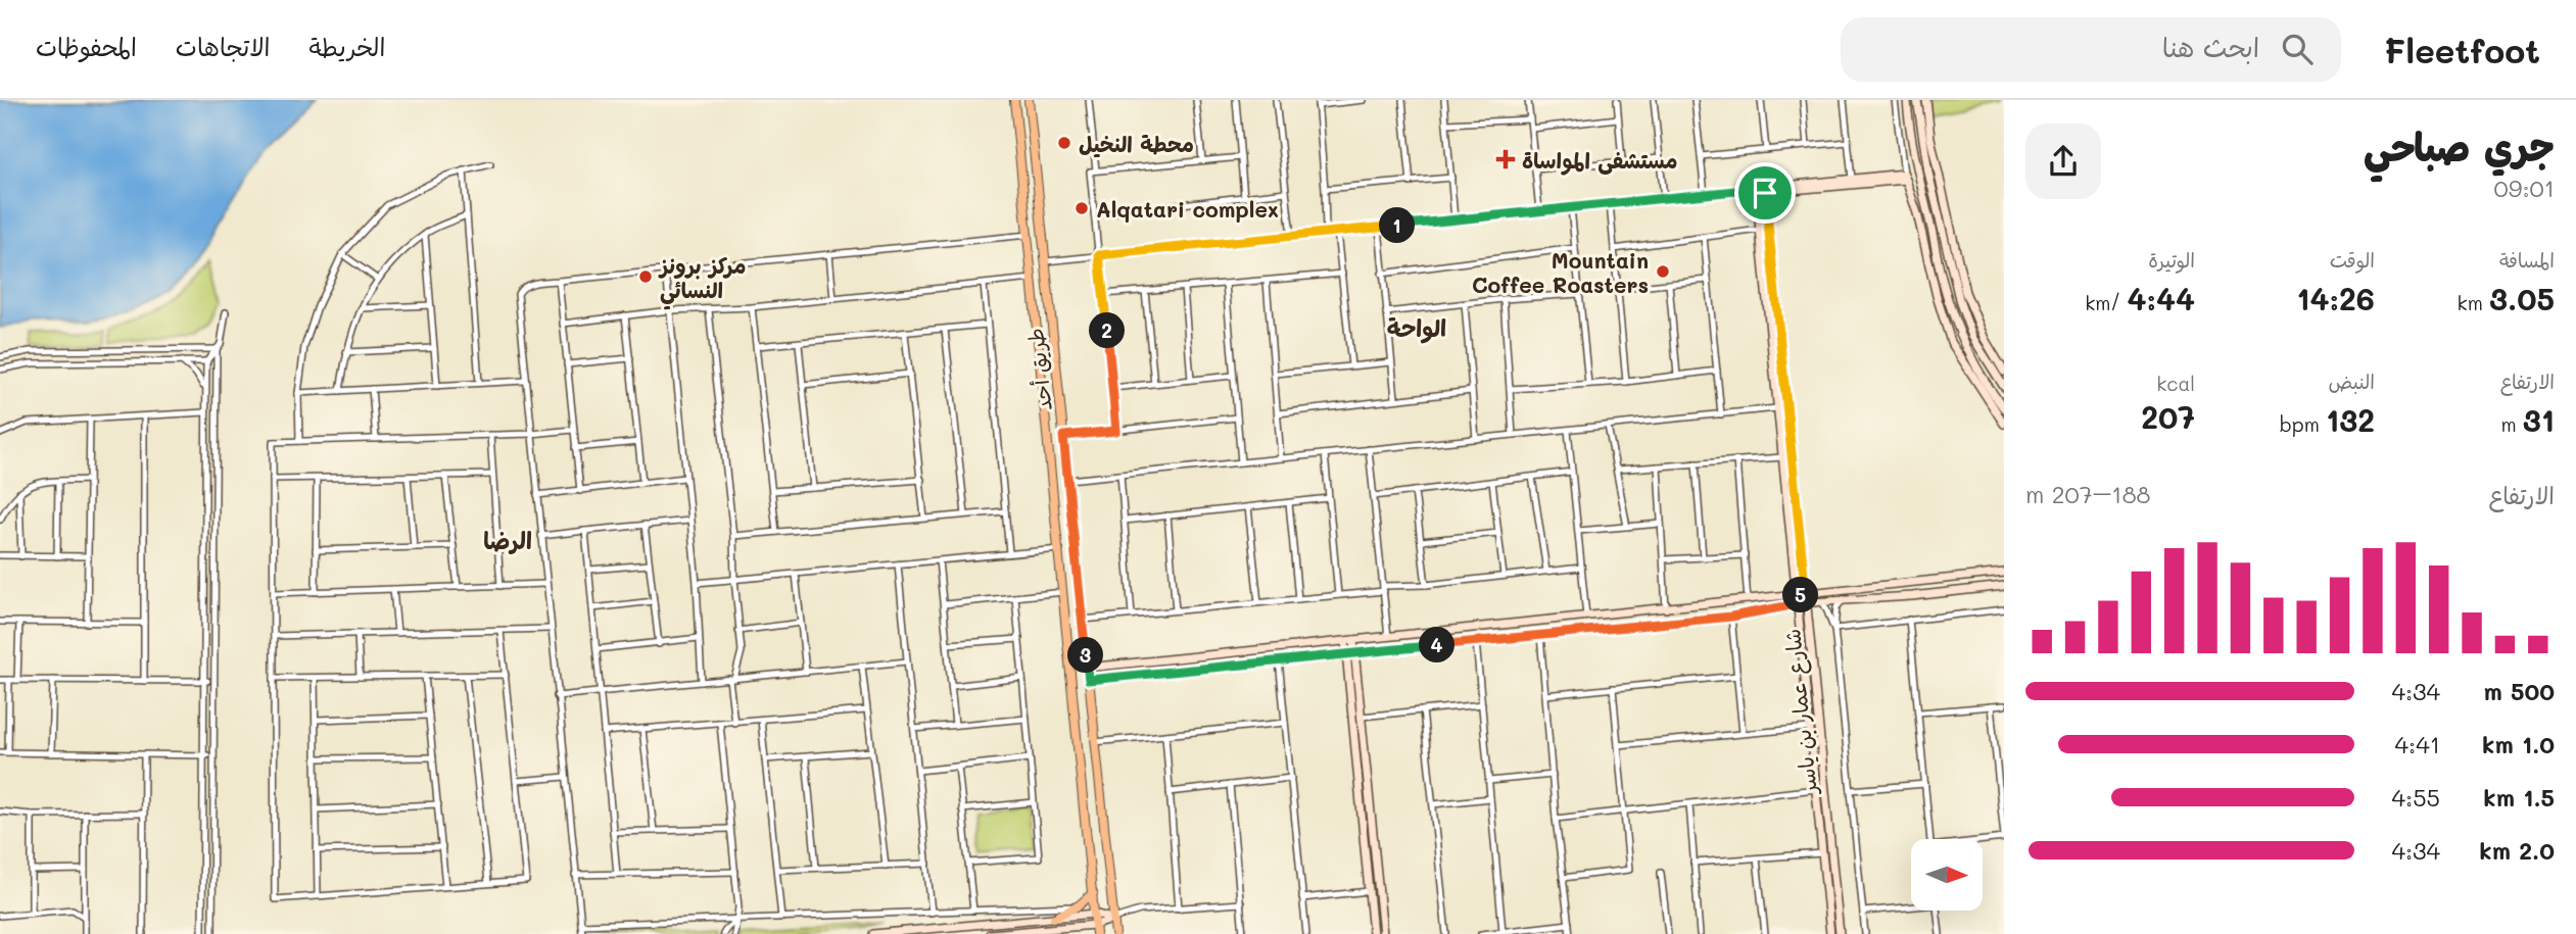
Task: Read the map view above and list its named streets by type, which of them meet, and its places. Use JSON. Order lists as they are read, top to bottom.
{
  "streets": {
    "main road": ["طريق أحد"],
    "street": ["شارع عمار بن ياسر"]
  },
  "districts": ["الواحة", "الرضا"],
  "places": {
    "other": [
      "محطة النخيل",
      "Alqatari complex",
      "Mountain Coffee Roasters",
      "مركز برونز النسائي"
    ],
    "health": ["مستشفى المواساة"]
  },
  "north": "right",
  "page": {
    "header": "Fleetfoot",
    "search": "ابحث هنا",
    "nav": ["الخريطة", "الاتجاهات", "المحفوظات"],
    "heading": ["جري صباحي", "09:01"],
    "pins": [
      "1",
      "2",
      "5",
      "4",
      "3"
    ],
    "stats": [
      ["المسافة", "3.05 km"],
      ["الوقت", "14:26"],
      ["الوتيرة", "4:44 /km"],
      ["الارتفاع", "31 m"],
      ["النبض", "132 bpm"],
      ["kcal", "207"]
    ],
    "chart": ["الارتفاع", "188–207 m"],
    "list": [
      {
        "name": "500 m",
        "note": "4:34"
      },
      {
        "name": "1.0 km",
        "note": "4:41"
      },
      {
        "name": "1.5 km",
        "note": "4:55"
      },
      {
        "name": "2.0 km",
        "note": "4:34"
      }
    ]
  }
}
